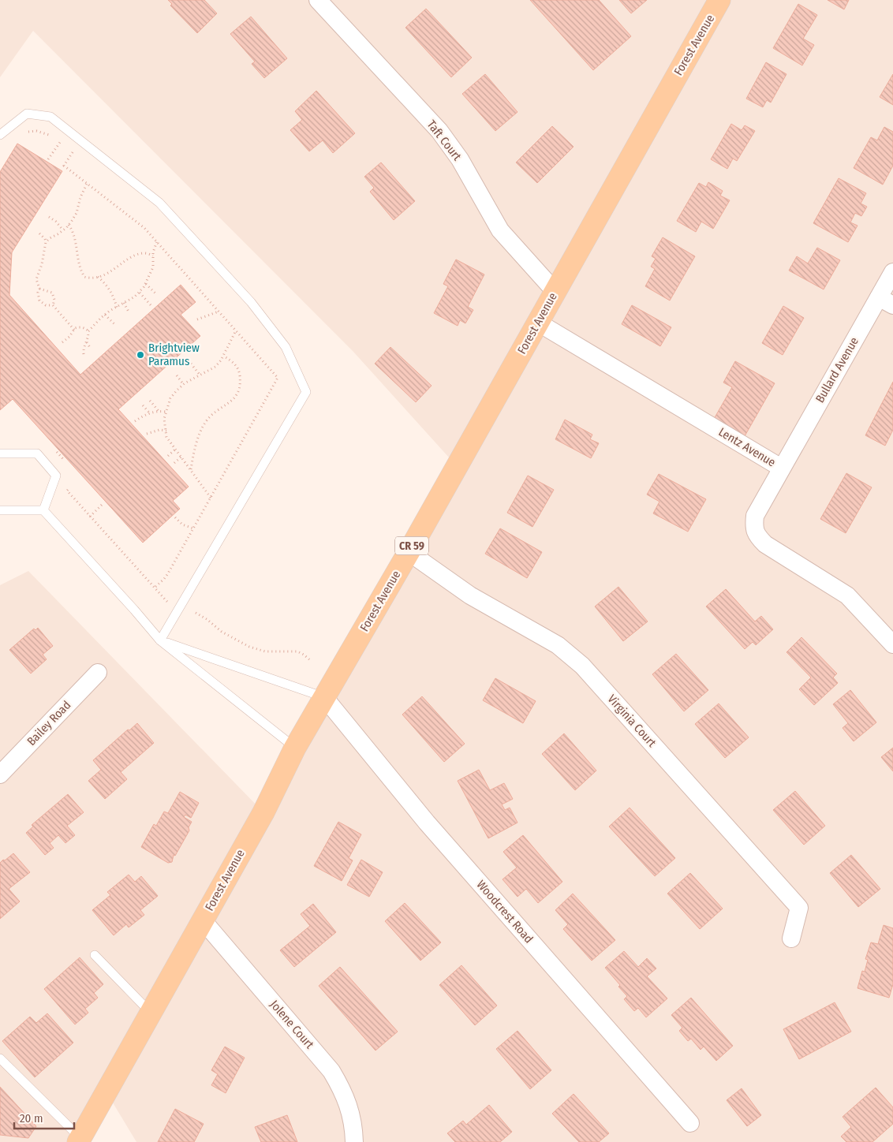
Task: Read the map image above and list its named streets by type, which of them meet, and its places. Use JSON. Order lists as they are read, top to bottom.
{
  "streets": {
    "main road": ["Forest Avenue", "CR 59"],
    "street": [
      "Taft Court",
      "Bullard Avenue",
      "Lentz Avenue",
      "Virginia Court",
      "Bailey Road",
      "Woodcrest Road",
      "Jolene Court"
    ]
  },
  "crossings": [
    ["Forest Avenue", "Taft Court"],
    ["Forest Avenue", "Lentz Avenue"],
    ["Forest Avenue", "Virginia Court"],
    ["Forest Avenue", "Woodcrest Road"],
    ["Forest Avenue", "Jolene Court"],
    ["Bullard Avenue", "Lentz Avenue"]
  ],
  "places": ["Brightview Paramus"],
  "scale_bar": "20 m"
}
